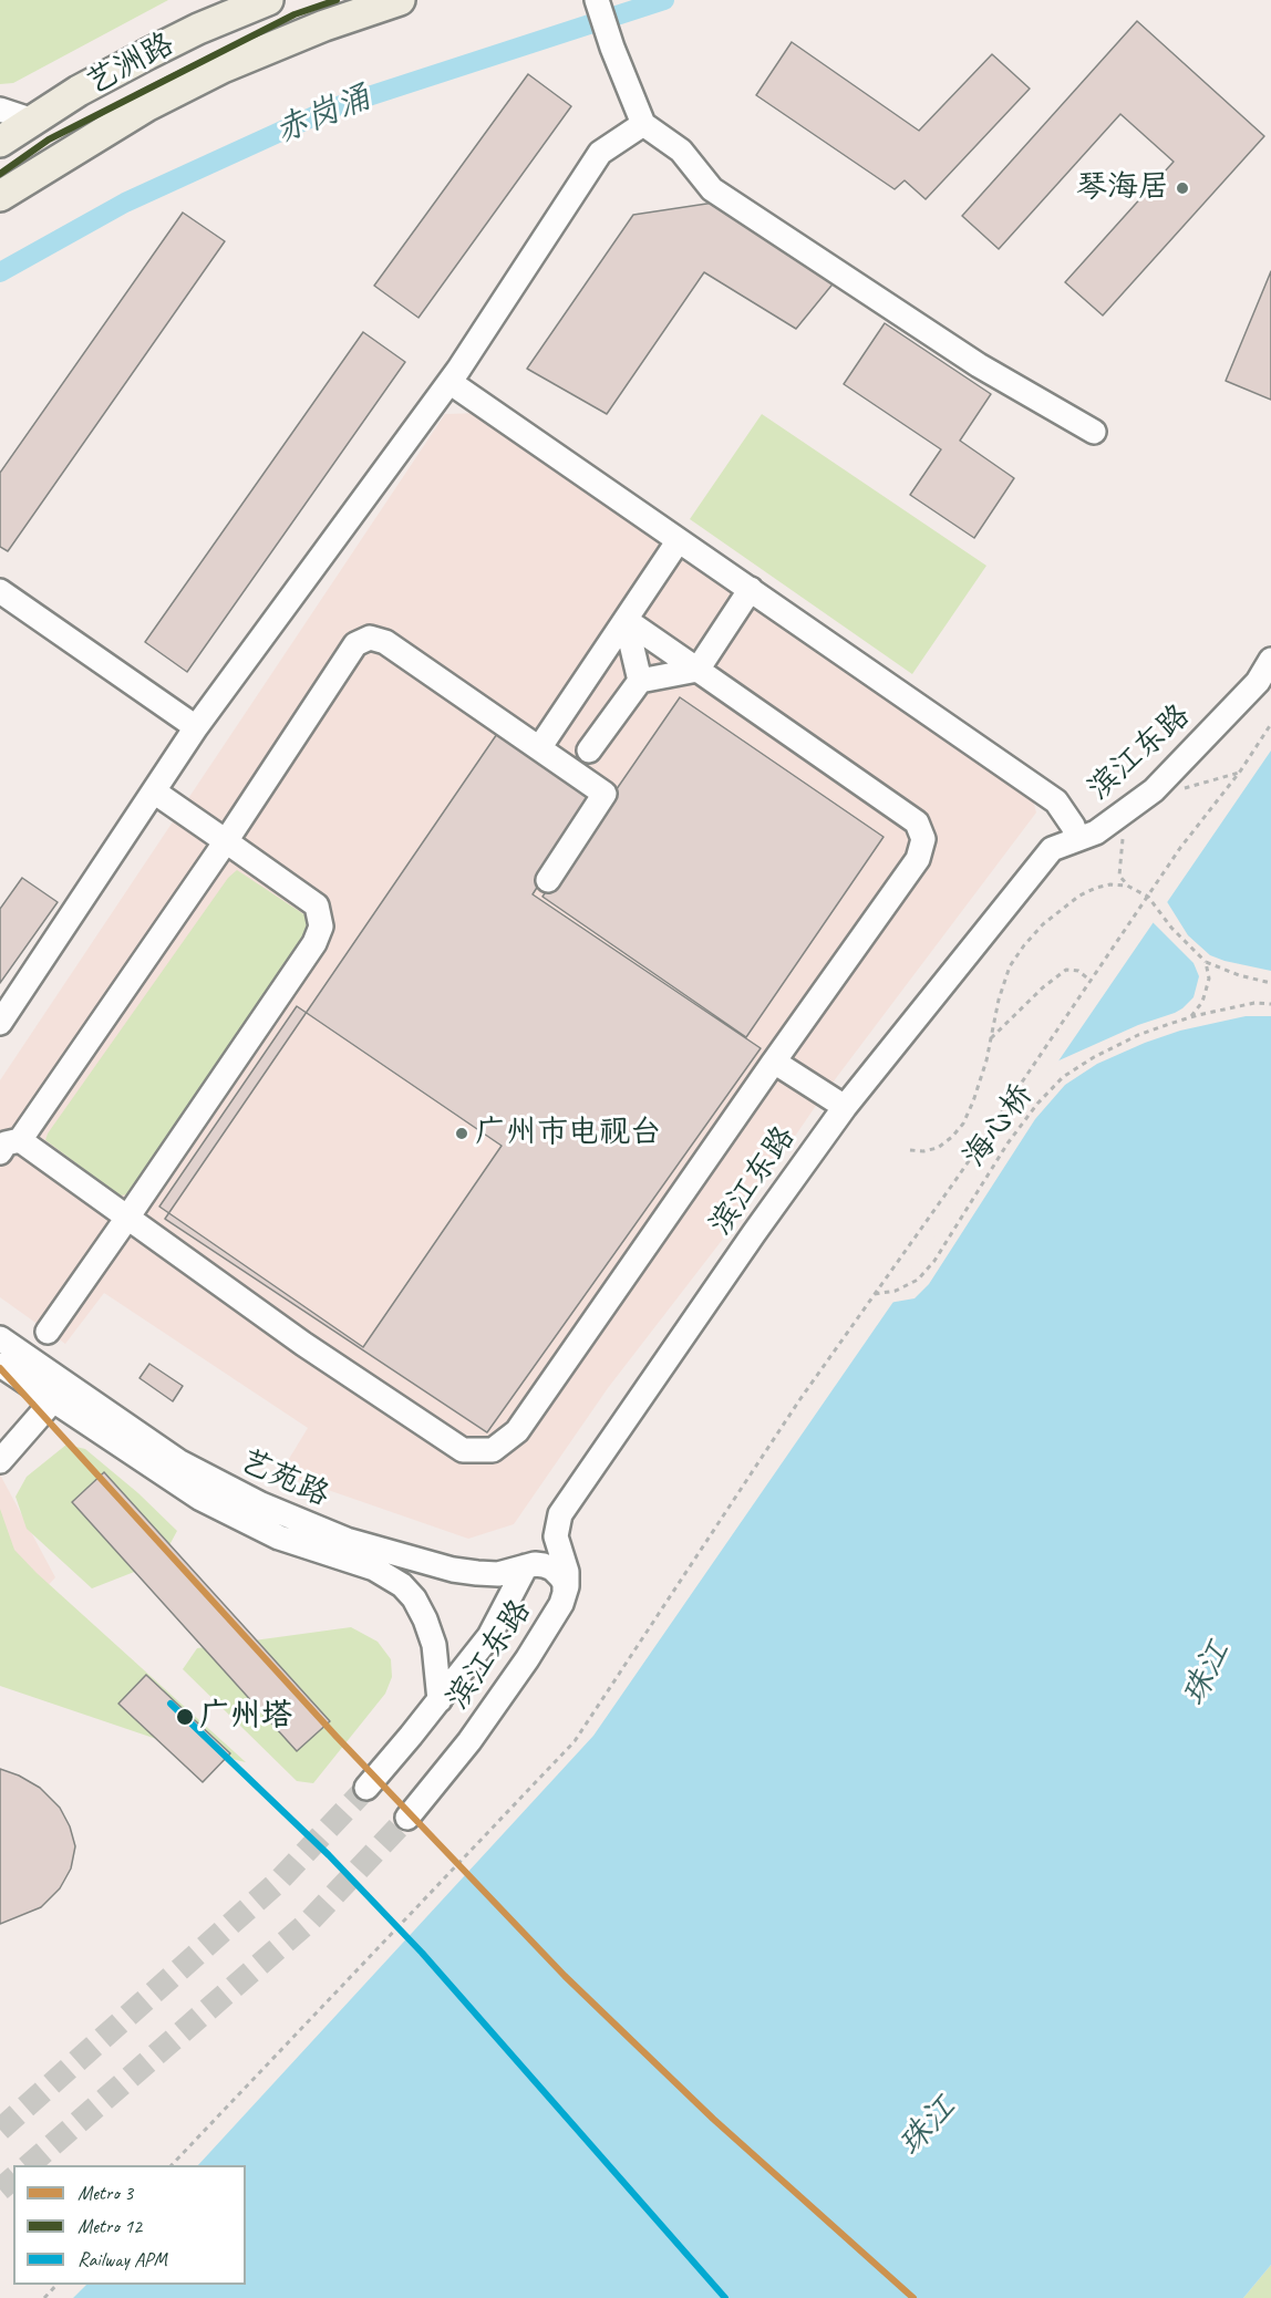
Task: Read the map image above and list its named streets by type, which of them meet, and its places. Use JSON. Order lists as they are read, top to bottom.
{
  "streets": {
    "main road": ["艺洲路"],
    "street": ["滨江东路", "艺苑路"],
    "path": ["海心桥"]
  },
  "crossings": [
    ["滨江东路", "艺苑路"]
  ],
  "water": ["赤岗涌", "珠江"],
  "places": ["琴海居", "广州市电视台", "广州塔"],
  "lines": ["metro line 12", "metro line 3", "rail line APM"],
  "legend": ["Metro 3", "Metro 12", "Railway APM"]
}
